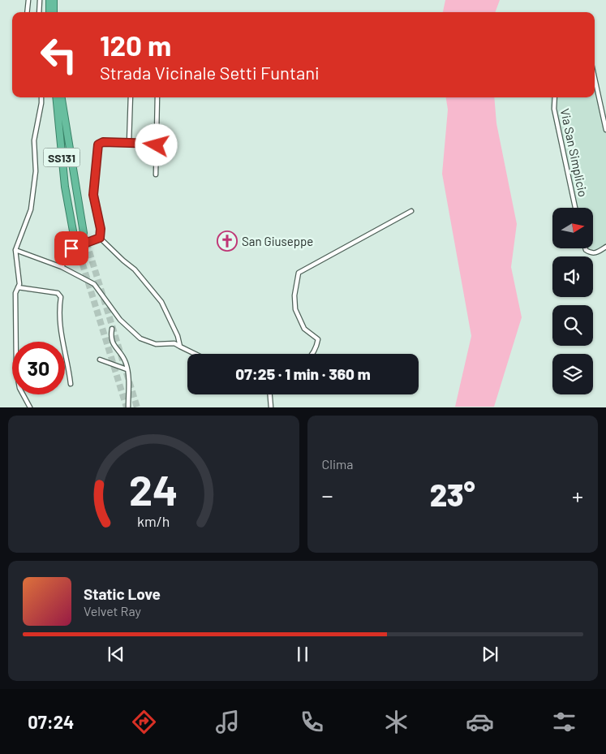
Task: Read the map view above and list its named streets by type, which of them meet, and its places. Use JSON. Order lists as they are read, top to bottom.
{
  "streets": {
    "highway": ["SS131"],
    "street": ["Via San Simplicio"]
  },
  "places": {
    "church": ["San Giuseppe"]
  },
  "north": "right",
  "page": {
    "turn": ["120 m", "Strada Vicinale Setti Funtani"],
    "limit": "30",
    "trip": "07:25 · 1 min · 360 m",
    "tile": "Clima",
    "heat": ["−", "23°", "+"],
    "song": ["Static Love", "Velvet Ray"],
    "tabs": "07:24",
    "gauge": ["24", "km/h"]
  }
}
